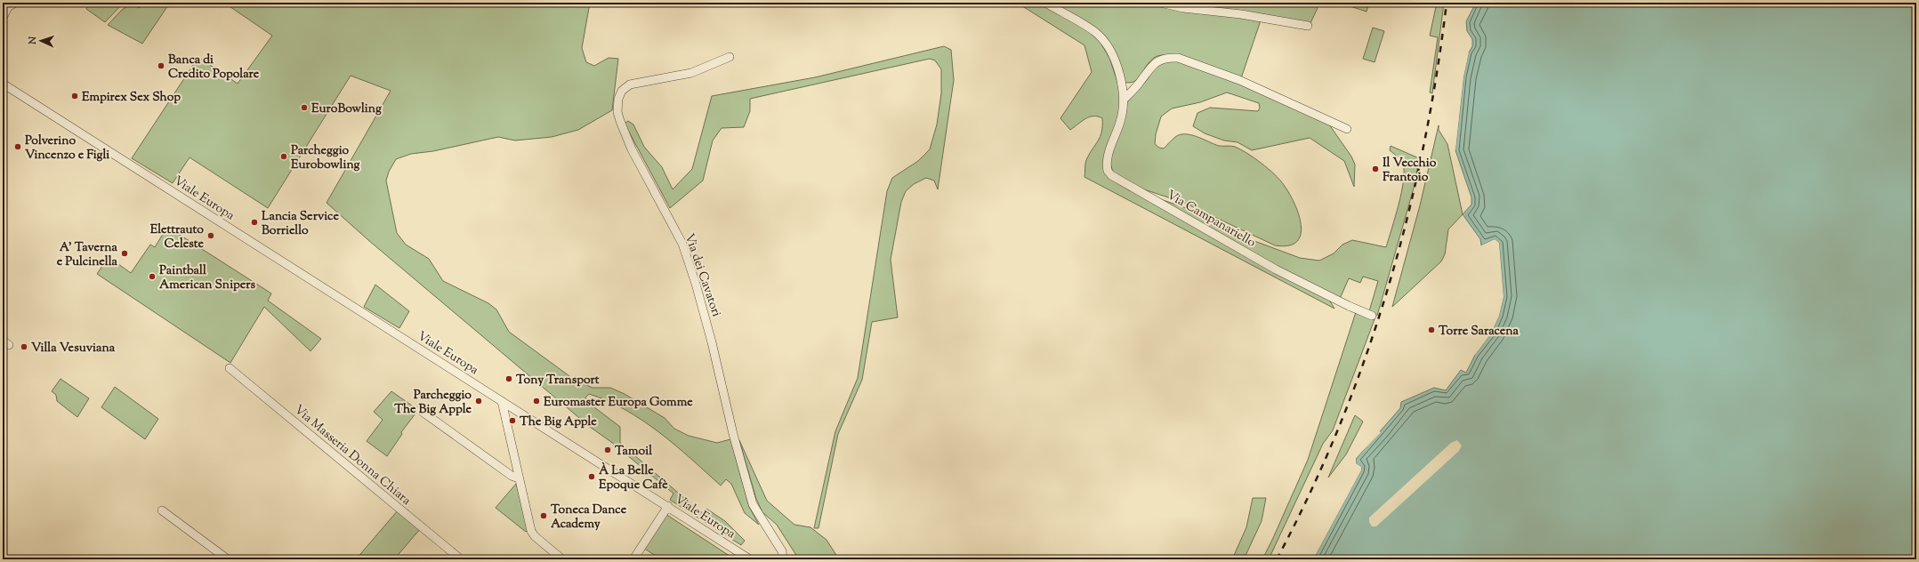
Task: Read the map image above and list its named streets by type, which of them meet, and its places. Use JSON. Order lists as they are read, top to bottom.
{
  "streets": {
    "street": [
      "Viale Europa",
      "Via Campanariello",
      "Via dei Cavatori",
      "Via Masseria Donna Chiara"
    ]
  },
  "places": [
    "Banca di Credito Popolare",
    "Empirex Sex Shop",
    "EuroBowling",
    "Polverino Vincenzo e Figli",
    "Parcheggio Eurobowling",
    "Il Vecchio Frantoio",
    "Lancia Service Borriello",
    "Elettrauto Celeste",
    "A' Taverna e Pulcinella",
    "Paintball American Snipers",
    "Torre Saracena",
    "Villa Vesuviana",
    "Tony Transport",
    "Parcheggio The Big Apple",
    "Euromaster Europa Gomme",
    "The Big Apple",
    "Tamoil",
    "À La Belle Epoque Cafè",
    "Toneca Dance Academy"
  ],
  "north": "left"
}
